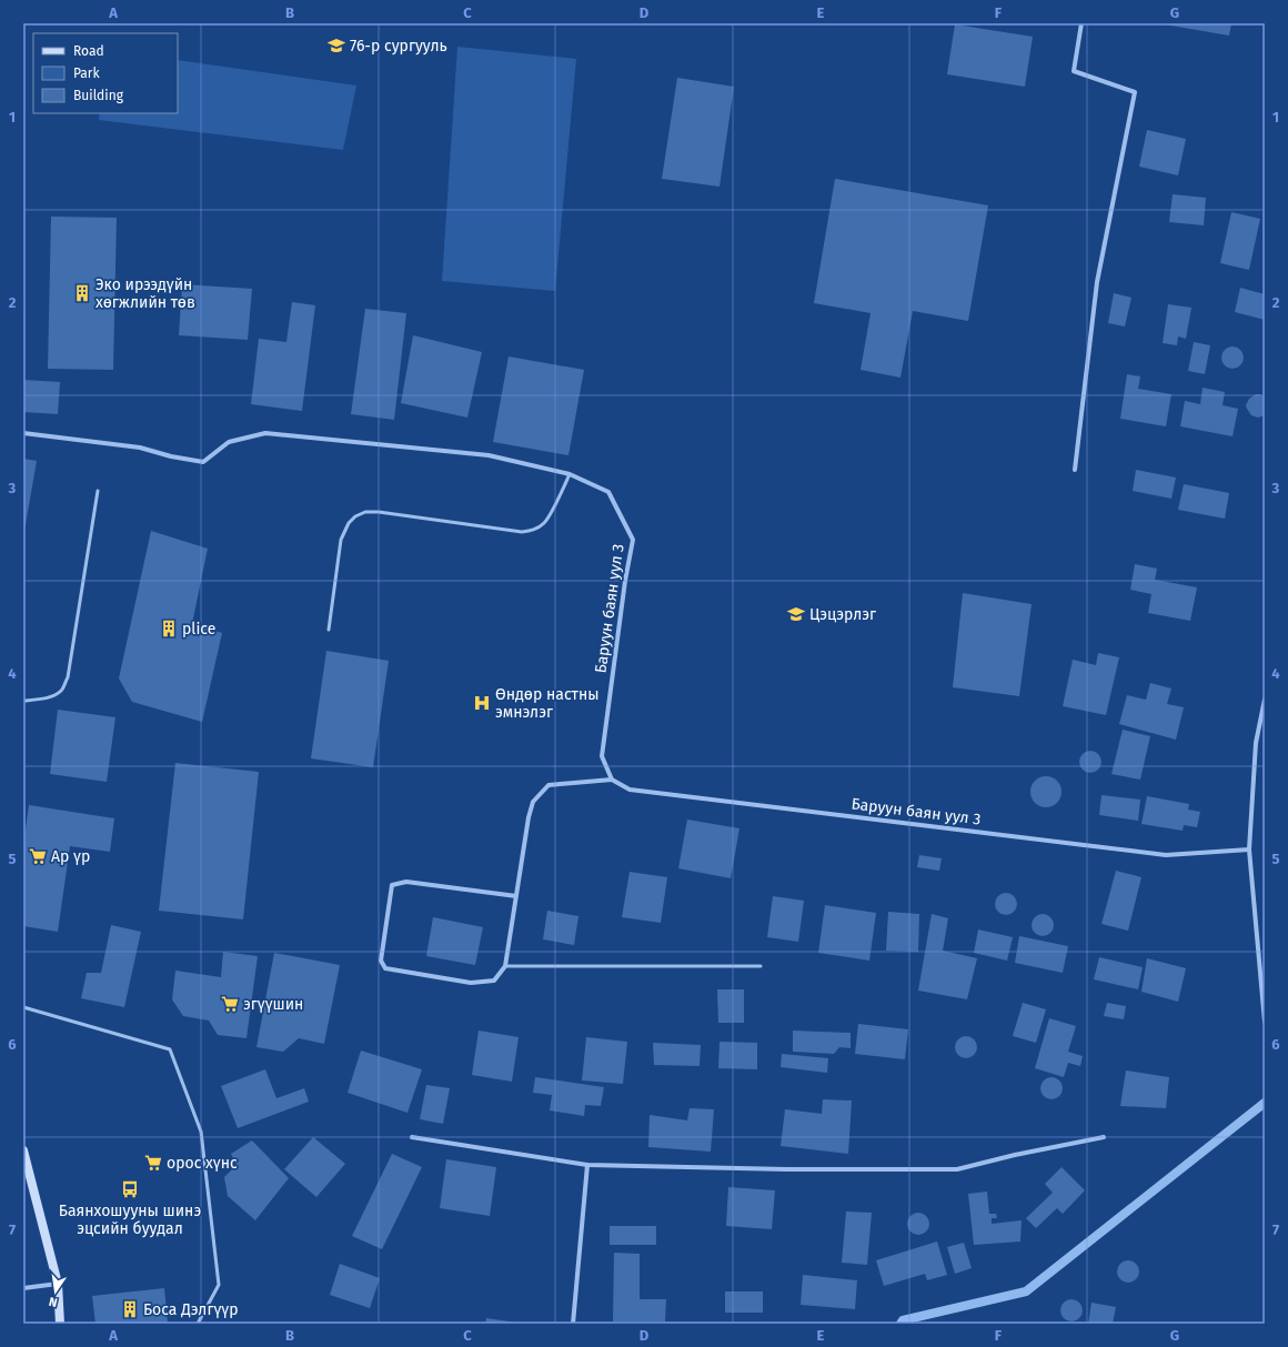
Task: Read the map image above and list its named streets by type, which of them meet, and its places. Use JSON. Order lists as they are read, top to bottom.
{
  "streets": {
    "street": ["Баруун баян уул 3"]
  },
  "places": {
    "school or university": ["76-р сургууль", "Цэцэрлэг"],
    "building": ["Эко ирээдүйн хөгжлийн төв", "plice", "Боса Дэлгүүр"],
    "hospital": ["Өндөр настны эмнэлэг"],
    "supermarket": ["Ар үр", "эгүүшин", "орос хүнс"],
    "bus stop": ["Баянхошууны шинэ эцсийн буудал"]
  },
  "legend": ["Road", "Park", "Building"],
  "north": "bottom",
  "grid": {
    "columns": [
      "A",
      "B",
      "C",
      "D",
      "E",
      "F",
      "G"
    ],
    "rows": [
      "1",
      "2",
      "3",
      "4",
      "5",
      "6",
      "7"
    ]
  }
}
